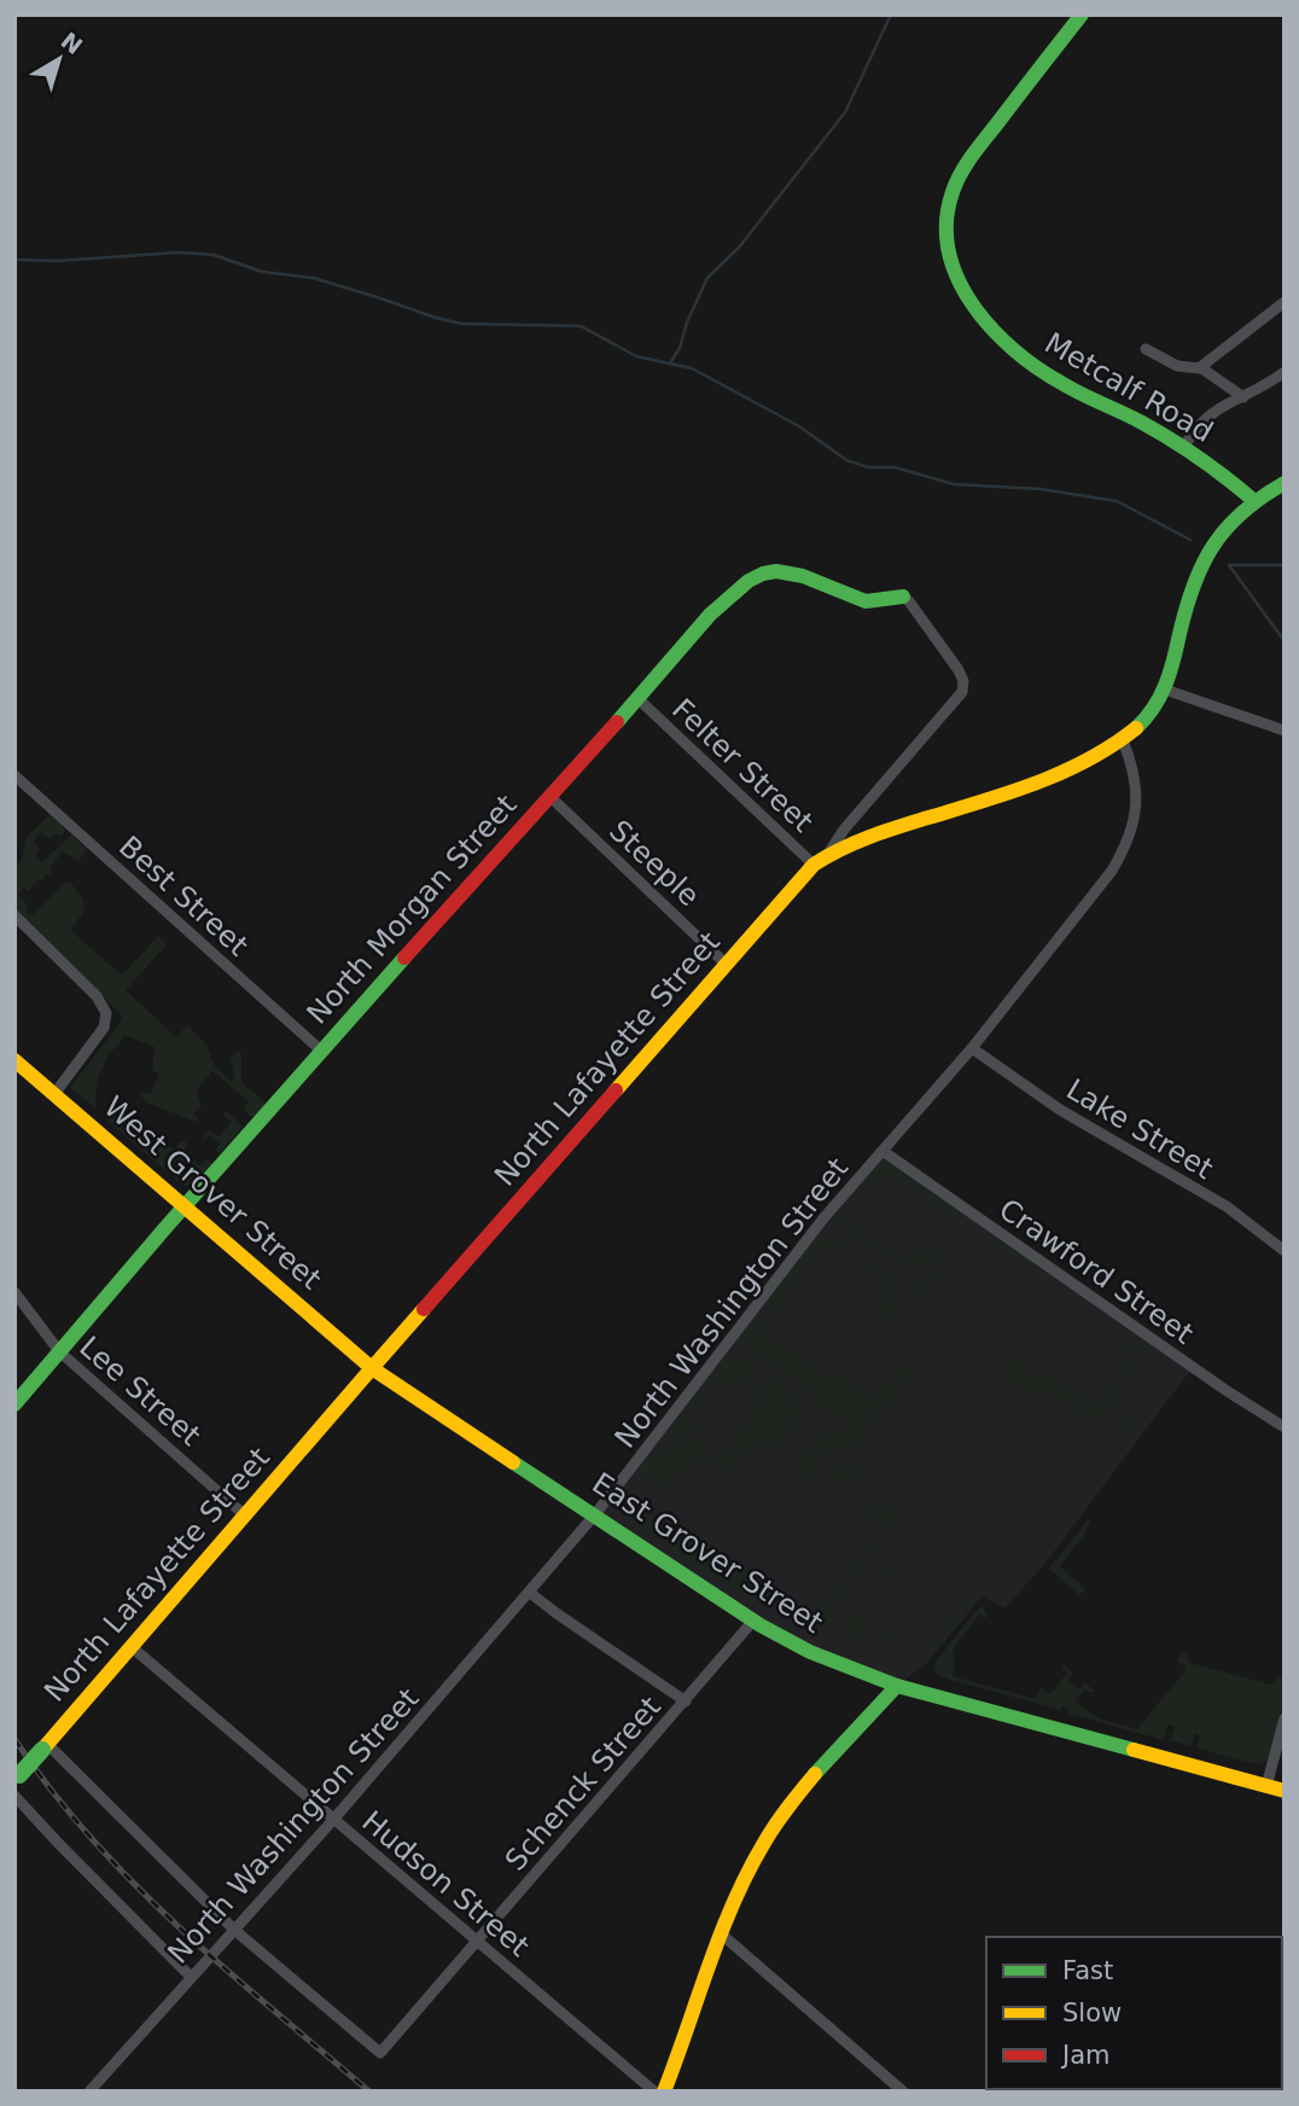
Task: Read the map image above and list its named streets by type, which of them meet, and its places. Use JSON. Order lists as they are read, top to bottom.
{
  "streets": {
    "street": [
      "Metcalf Road",
      "Felter Street",
      "Steeple",
      "Best Street",
      "North Morgan Street",
      "North Lafayette Street",
      "Lake Street",
      "West Grover Street",
      "Crawford Street",
      "North Washington Street",
      "Lee Street",
      "East Grover Street",
      "Schenck Street",
      "Hudson Street"
    ]
  },
  "crossings": [
    ["Metcalf Road", "North Lafayette Street"],
    ["Felter Street", "North Morgan Street"],
    ["Felter Street", "North Lafayette Street"],
    ["Steeple", "North Morgan Street"],
    ["Steeple", "North Lafayette Street"],
    ["Best Street", "North Morgan Street"],
    ["North Morgan Street", "West Grover Street"],
    ["North Morgan Street", "Lee Street"],
    ["North Lafayette Street", "West Grover Street"],
    ["North Lafayette Street", "North Washington Street"],
    ["North Lafayette Street", "Lee Street"],
    ["North Lafayette Street", "East Grover Street"],
    ["North Lafayette Street", "Hudson Street"],
    ["Lake Street", "North Washington Street"],
    ["West Grover Street", "East Grover Street"],
    ["Crawford Street", "North Washington Street"],
    ["North Washington Street", "East Grover Street"],
    ["North Washington Street", "Schenck Street"],
    ["North Washington Street", "Hudson Street"],
    ["East Grover Street", "Schenck Street"],
    ["Schenck Street", "Hudson Street"]
  ],
  "legend": ["Fast", "Slow", "Jam"],
  "north": "top right"
}
